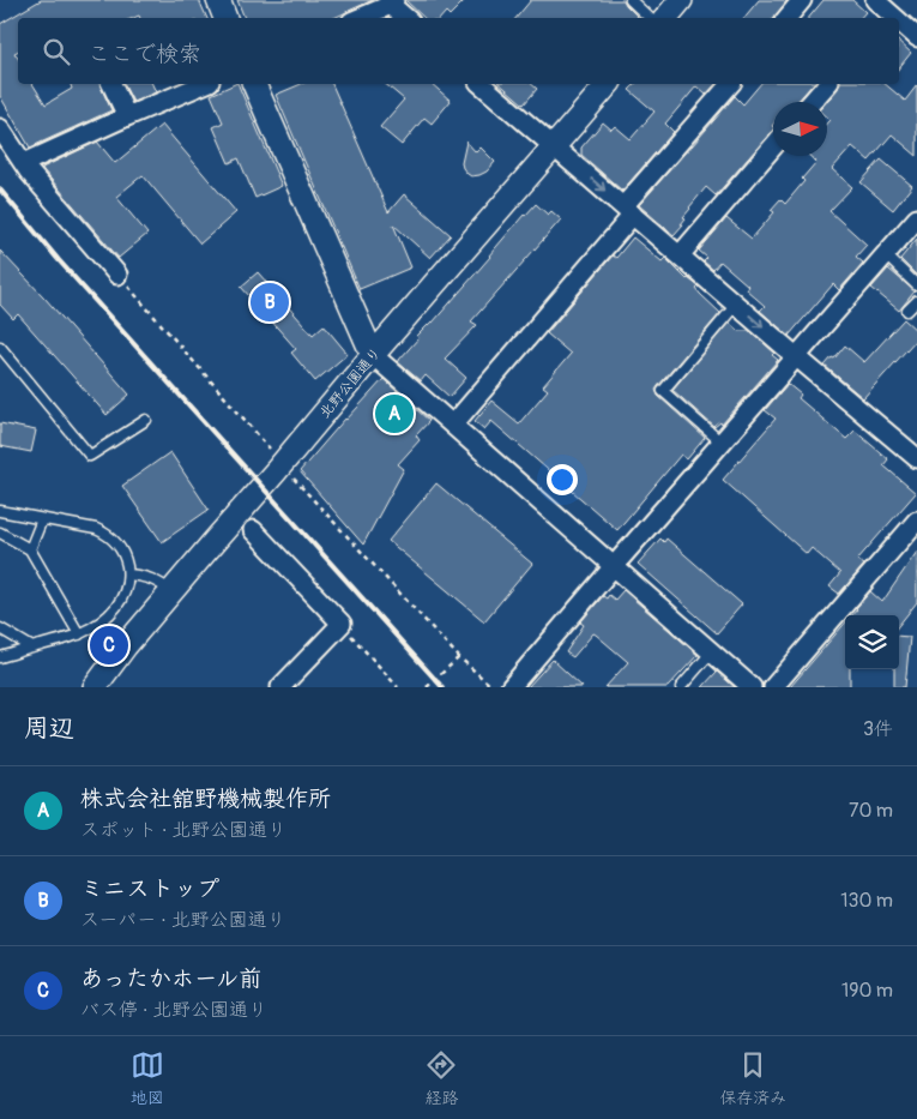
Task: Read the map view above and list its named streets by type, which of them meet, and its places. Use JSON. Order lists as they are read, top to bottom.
{
  "streets": {
    "street": ["北野公園通り"]
  },
  "north": "right",
  "page": {
    "search": "ここで検索",
    "pins": ["B", "A", "C"],
    "heading": ["周辺", "3件"],
    "list": [
      {
        "mark": "A",
        "name": "株式会社舘野機械製作所",
        "note": "スポット · 北野公園通り",
        "value": "70 m"
      },
      {
        "mark": "B",
        "name": "ミニストップ",
        "note": "スーパー · 北野公園通り",
        "value": "130 m"
      },
      {
        "mark": "C",
        "name": "あったかホール前",
        "note": "バス停 · 北野公園通り",
        "value": "190 m"
      }
    ],
    "nav": ["地図", "経路", "保存済み"]
  }
}
